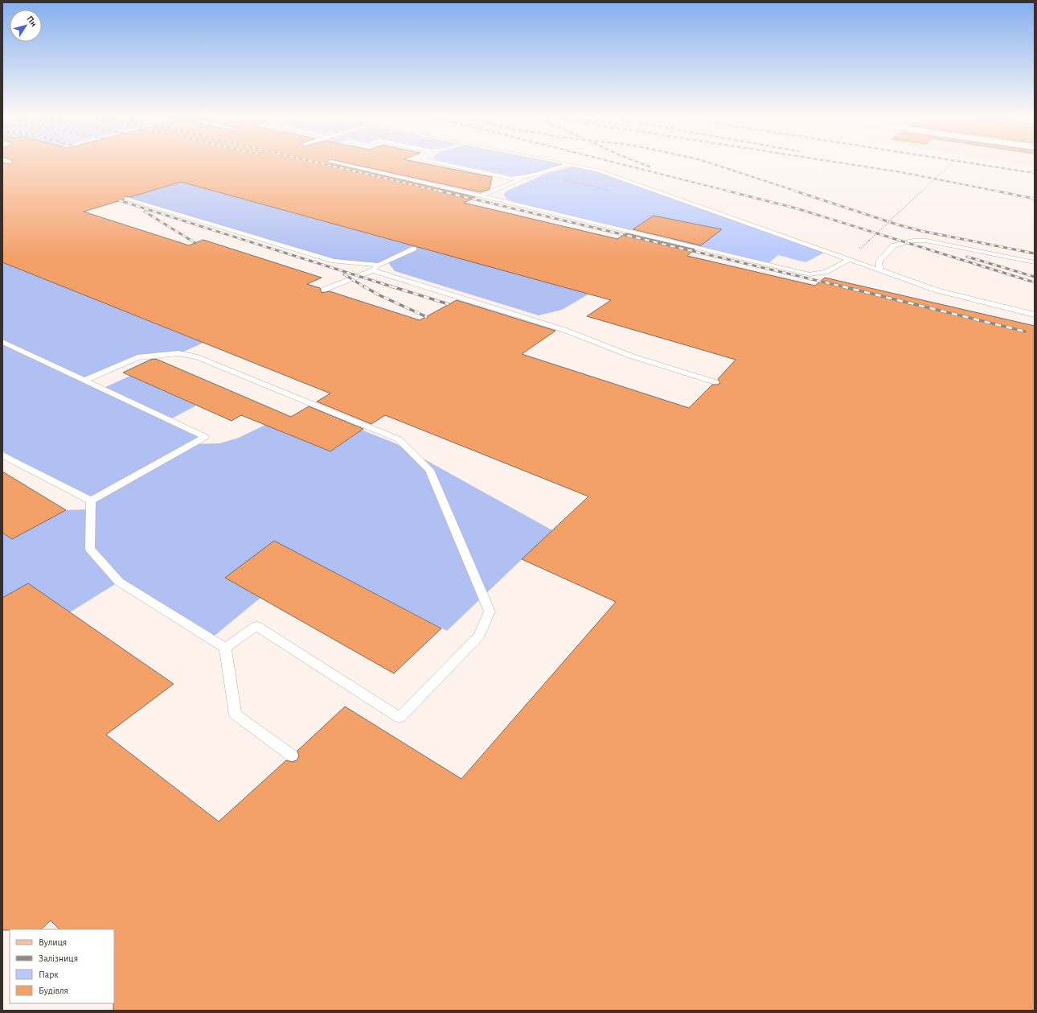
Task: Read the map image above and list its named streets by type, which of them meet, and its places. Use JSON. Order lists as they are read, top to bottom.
{
  "legend": [
    "Вулиця",
    "Залізниця",
    "Парк",
    "Будівля"
  ],
  "north": "top right"
}
